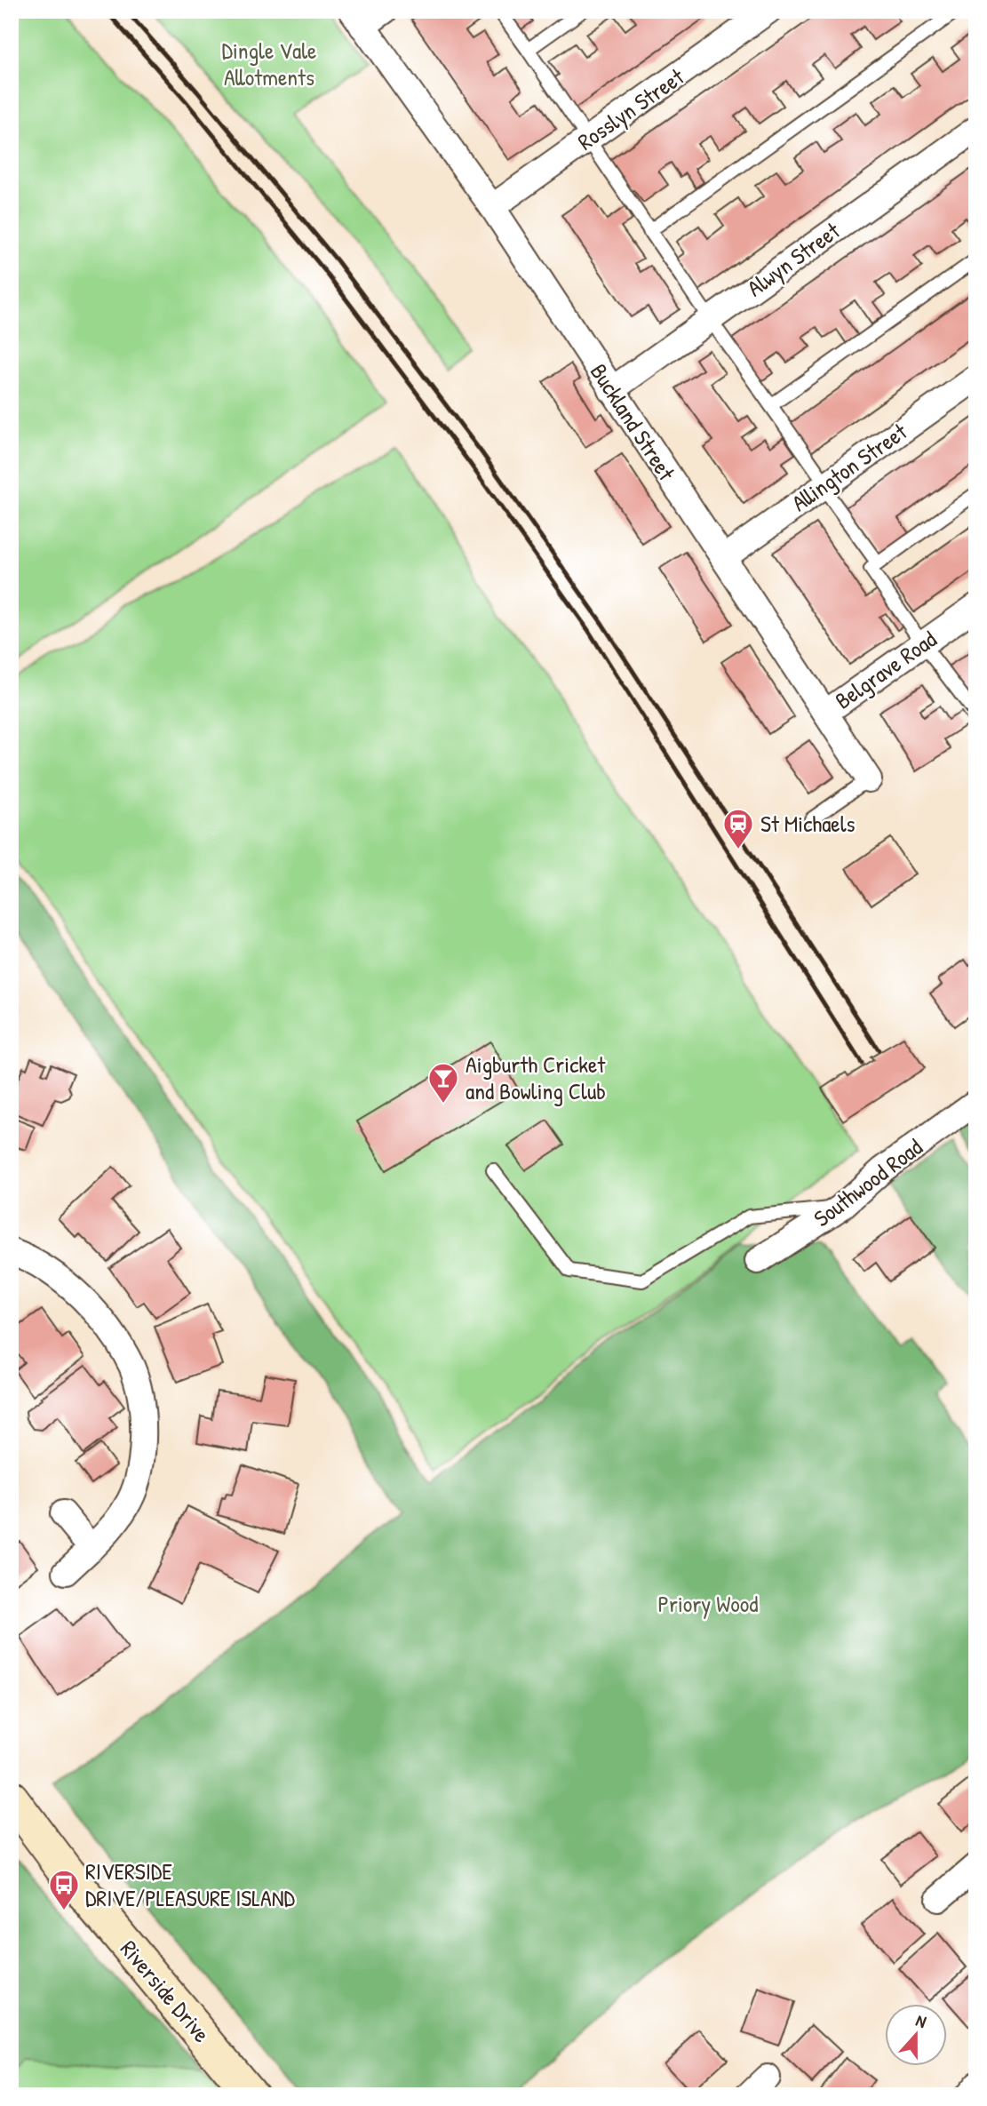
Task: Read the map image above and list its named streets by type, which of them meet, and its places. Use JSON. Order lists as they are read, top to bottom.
{
  "streets": {
    "street": [
      "Rosslyn Street",
      "Alwyn Street",
      "Buckland Street",
      "Allington Street",
      "Belgrave Road",
      "Southwood Road",
      "Riverside Drive"
    ]
  },
  "crossings": [
    ["Rosslyn Street", "Buckland Street"],
    ["Alwyn Street", "Buckland Street"],
    ["Buckland Street", "Allington Street"],
    ["Buckland Street", "Belgrave Road"]
  ],
  "parks": ["Dingle Vale Allotments", "Priory Wood"],
  "places": {
    "station": ["St Michaels"],
    "bar": ["Aigburth Cricket and Bowling Club"],
    "bus stop": ["RIVERSIDE DRIVE/PLEASURE ISLAND"]
  },
  "north": "top"
}
